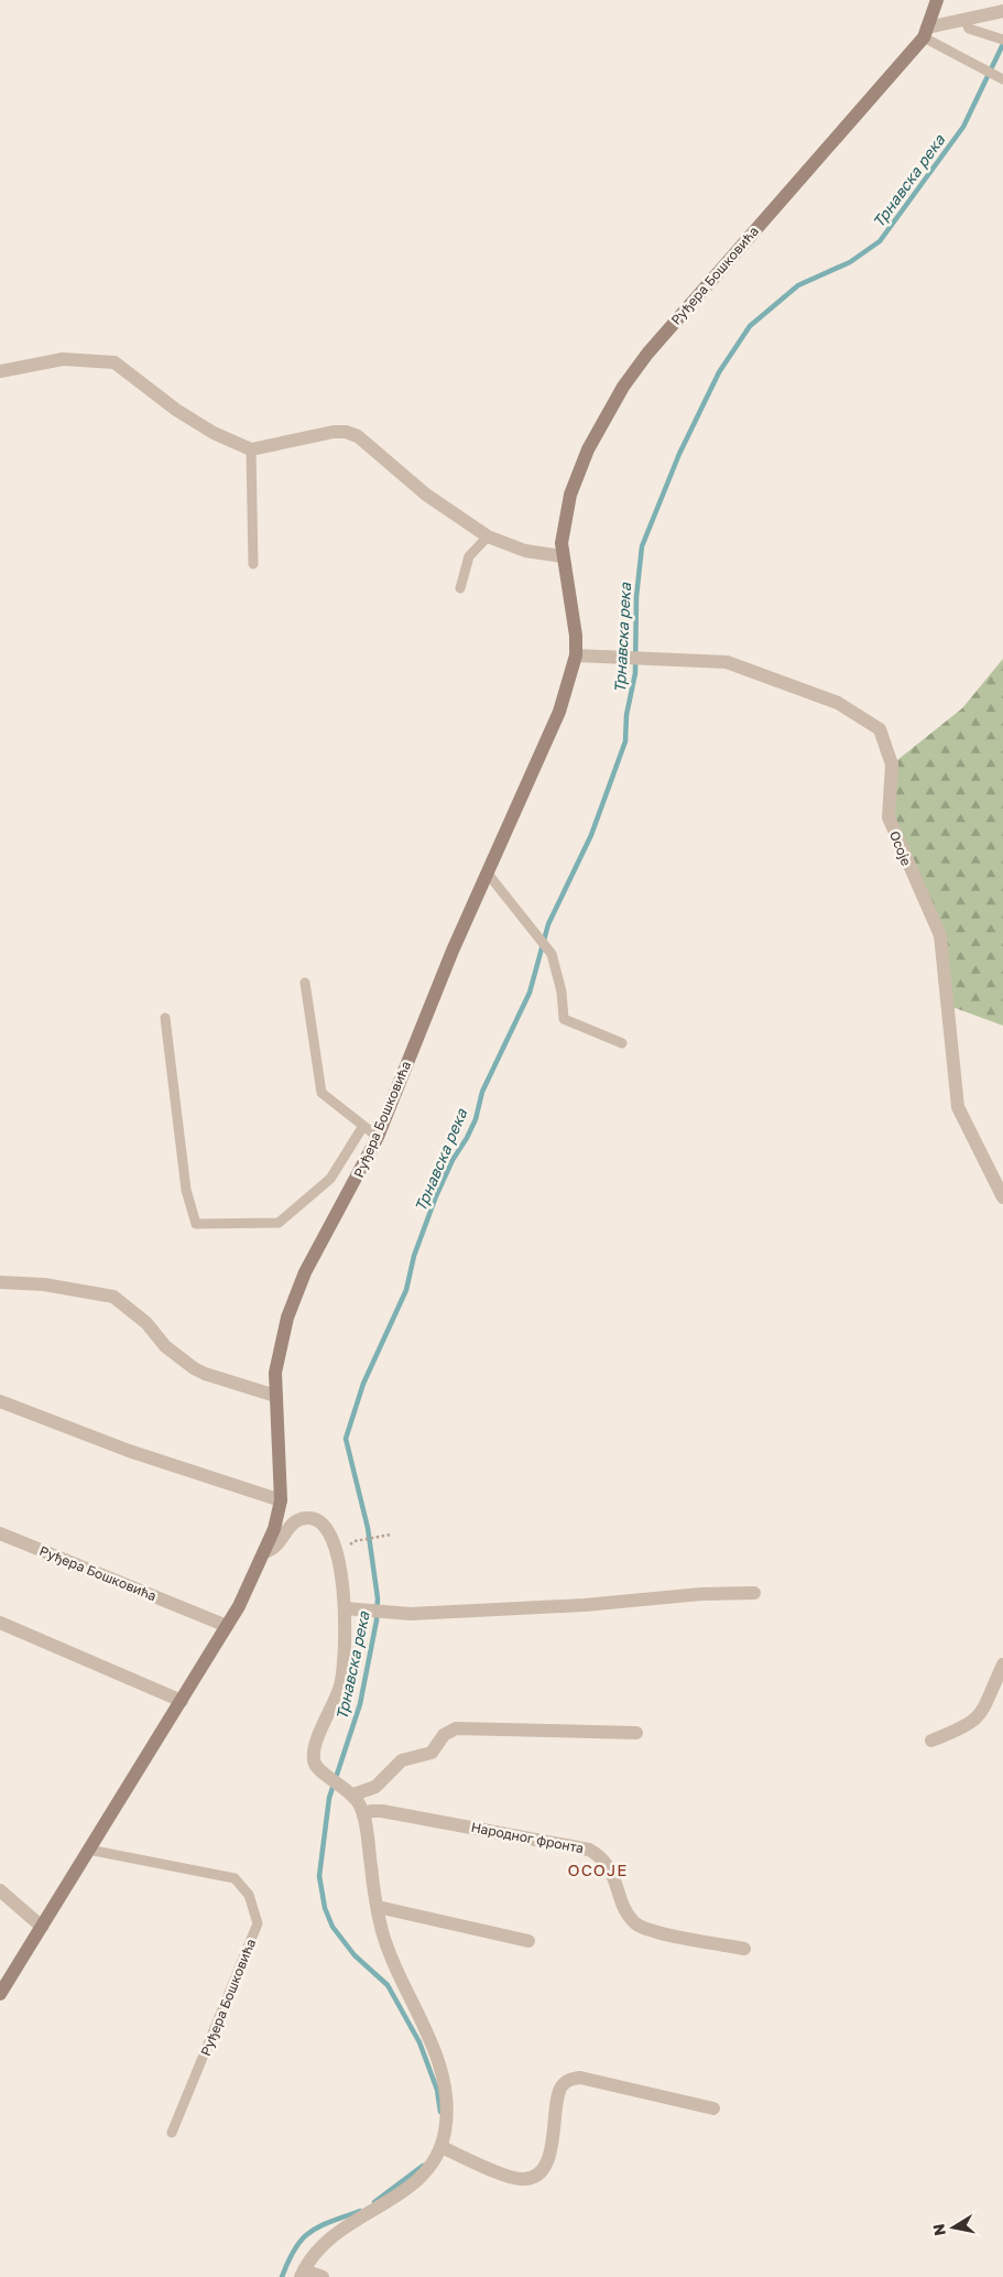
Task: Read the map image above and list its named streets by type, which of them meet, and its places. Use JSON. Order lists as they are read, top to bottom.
{
  "streets": {
    "main road": ["Руђера Бошковића"],
    "street": ["Осоје", "Народног фронта"]
  },
  "crossings": [
    ["Руђера Бошковића", "Осоје"]
  ],
  "districts": ["ОСОЈЕ"],
  "water": ["Трнавска река"],
  "north": "left"
}
